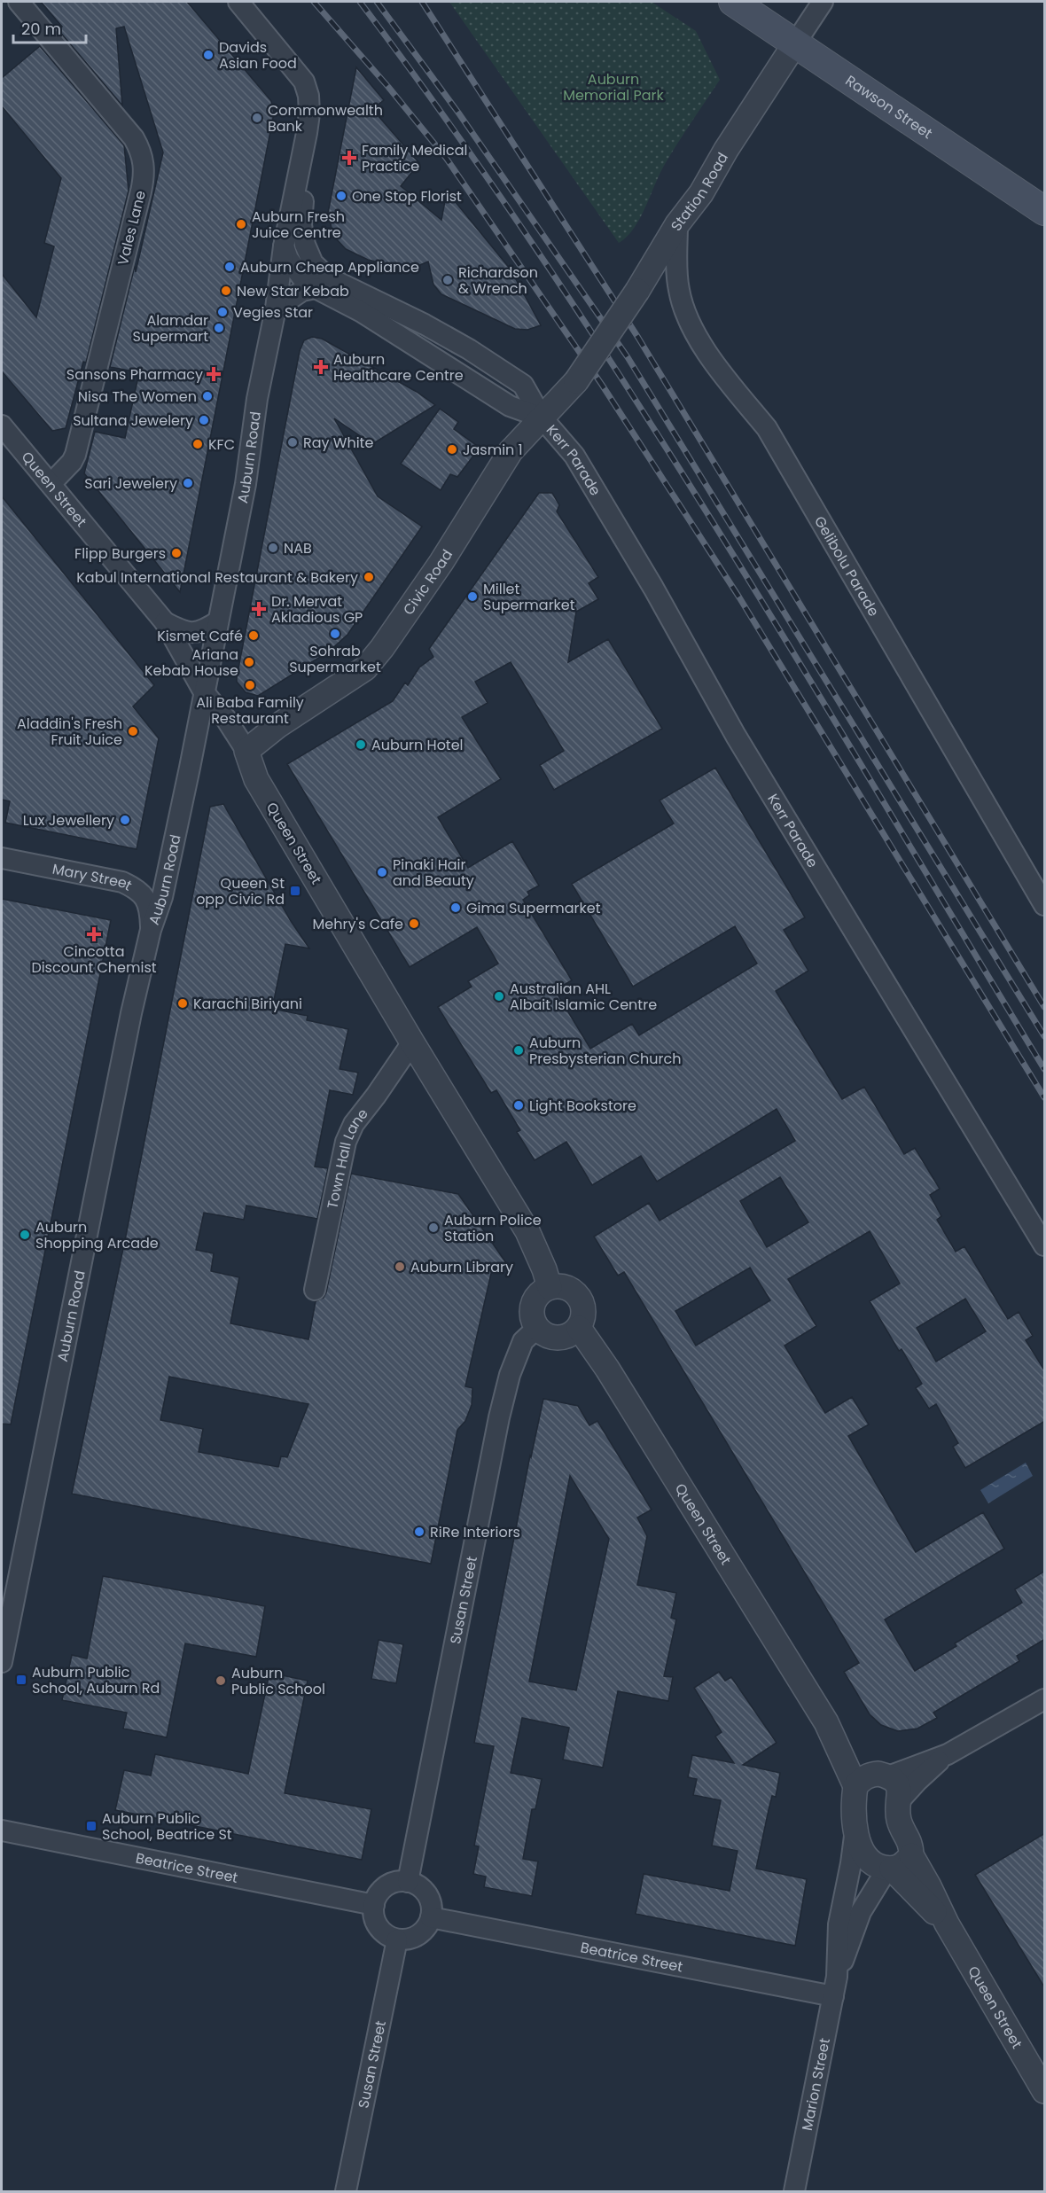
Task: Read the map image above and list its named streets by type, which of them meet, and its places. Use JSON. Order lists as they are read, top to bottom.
{
  "streets": {
    "main road": ["Rawson Street"],
    "street": [
      "Station Road",
      "Vales Lane",
      "Auburn Road",
      "Kerr Parade",
      "Queen Street",
      "Gelibolu Parade",
      "Civic Road",
      "Mary Street",
      "Town Hall Lane",
      "Susan Street",
      "Beatrice Street",
      "Marion Street"
    ]
  },
  "crossings": [
    ["Rawson Street", "Station Road"],
    ["Station Road", "Gelibolu Parade"],
    ["Station Road", "Civic Road"],
    ["Vales Lane", "Queen Street"],
    ["Auburn Road", "Kerr Parade"],
    ["Auburn Road", "Queen Street"],
    ["Auburn Road", "Mary Street"],
    ["Kerr Parade", "Civic Road"],
    ["Queen Street", "Civic Road"],
    ["Queen Street", "Town Hall Lane"],
    ["Queen Street", "Susan Street"],
    ["Queen Street", "Marion Street"],
    ["Susan Street", "Beatrice Street"],
    ["Beatrice Street", "Marion Street"]
  ],
  "parks": ["Auburn Memorial Park"],
  "places": {
    "other": [
      "Davids Asian Food",
      "Commonwealth Bank",
      "One Stop Florist",
      "Auburn Fresh Juice Centre",
      "Auburn Cheap Appliance",
      "Richardson & Wrench",
      "New Star Kebab",
      "Vegies Star",
      "Alamdar Supermart",
      "Nisa The Women",
      "Sultana Jewelery",
      "Ray White",
      "KFC",
      "Jasmin 1",
      "Sari Jewelery",
      "NAB",
      "Flipp Burgers",
      "Kabul International Restaurant & Bakery",
      "Millet Supermarket",
      "Sohrab Supermarket",
      "Kismet Café",
      "Ariana Kebab House",
      "Ali Baba Family Restaurant",
      "Aladdin's Fresh Fruit Juice",
      "Auburn Hotel",
      "Lux Jewellery",
      "Pinaki Hair and Beauty",
      "Gima Supermarket",
      "Mehry's Cafe",
      "Australian AHL Albait Islamic Centre",
      "Karachi Biriyani",
      "Auburn Presbysterian Church",
      "Light Bookstore",
      "Auburn Police Station",
      "Auburn Shopping Arcade",
      "Auburn Library",
      "RiRe Interiors",
      "Auburn Public School"
    ],
    "health": [
      "Family Medical Practice",
      "Auburn Healthcare Centre",
      "Sansons Pharmacy",
      "Dr. Mervat Akladious GP",
      "Cincotta Discount Chemist"
    ],
    "transit": ["Queen St opp Civic Rd", "Auburn Public School, Auburn Rd", "Auburn Public School, Beatrice St"]
  },
  "scale_bar": "20 m"
}
